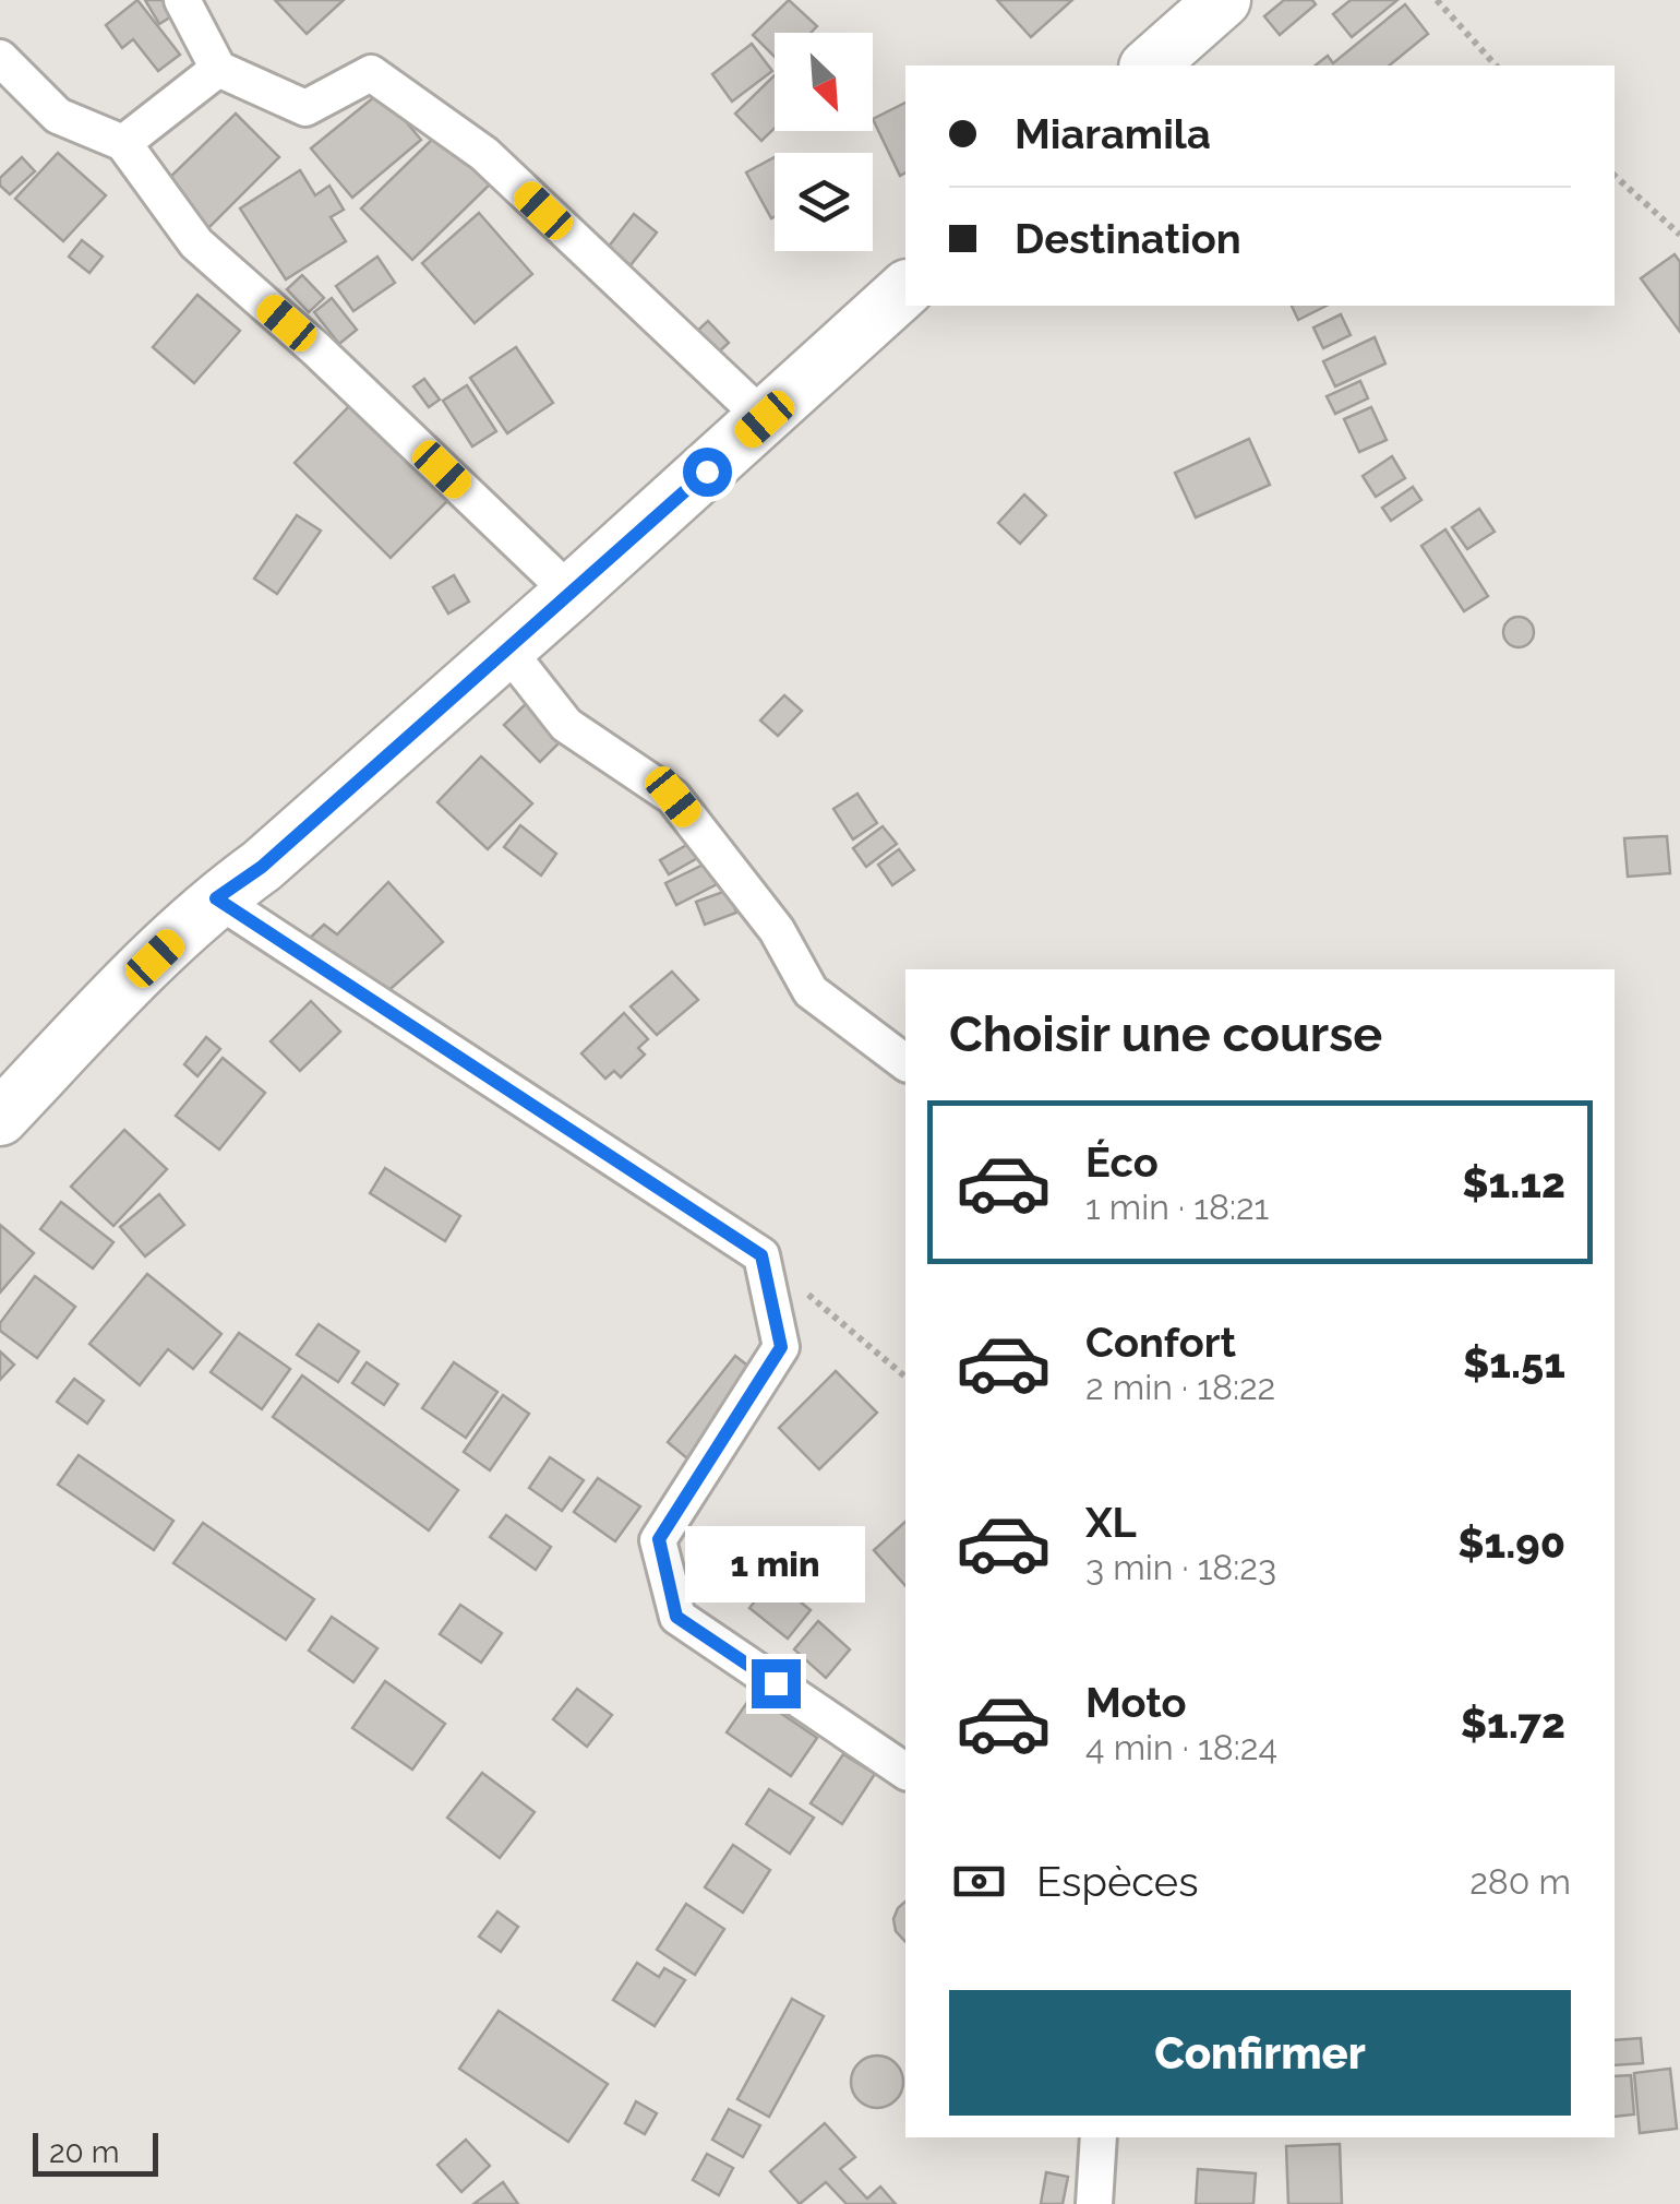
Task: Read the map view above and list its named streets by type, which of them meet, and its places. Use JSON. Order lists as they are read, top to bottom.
{
  "scale_bar": "20 m",
  "north": "bottom right",
  "page": {
    "banner": ["Miaramila", "Destination"],
    "heading": "Choisir une course",
    "list": [
      {
        "name": "Éco",
        "note": "1 min · 18:21",
        "value": "$1.12"
      },
      {
        "name": "Confort",
        "note": "2 min · 18:22",
        "value": "$1.51"
      },
      {
        "name": "XL",
        "note": "3 min · 18:23",
        "value": "$1.90"
      },
      {
        "name": "Moto",
        "note": "4 min · 18:24",
        "value": "$1.72"
      }
    ],
    "bubble": "1 min",
    "pay": ["Espèces", "280 m"],
    "buttons": "Confirmer",
    "scale": "20 m"
  }
}
